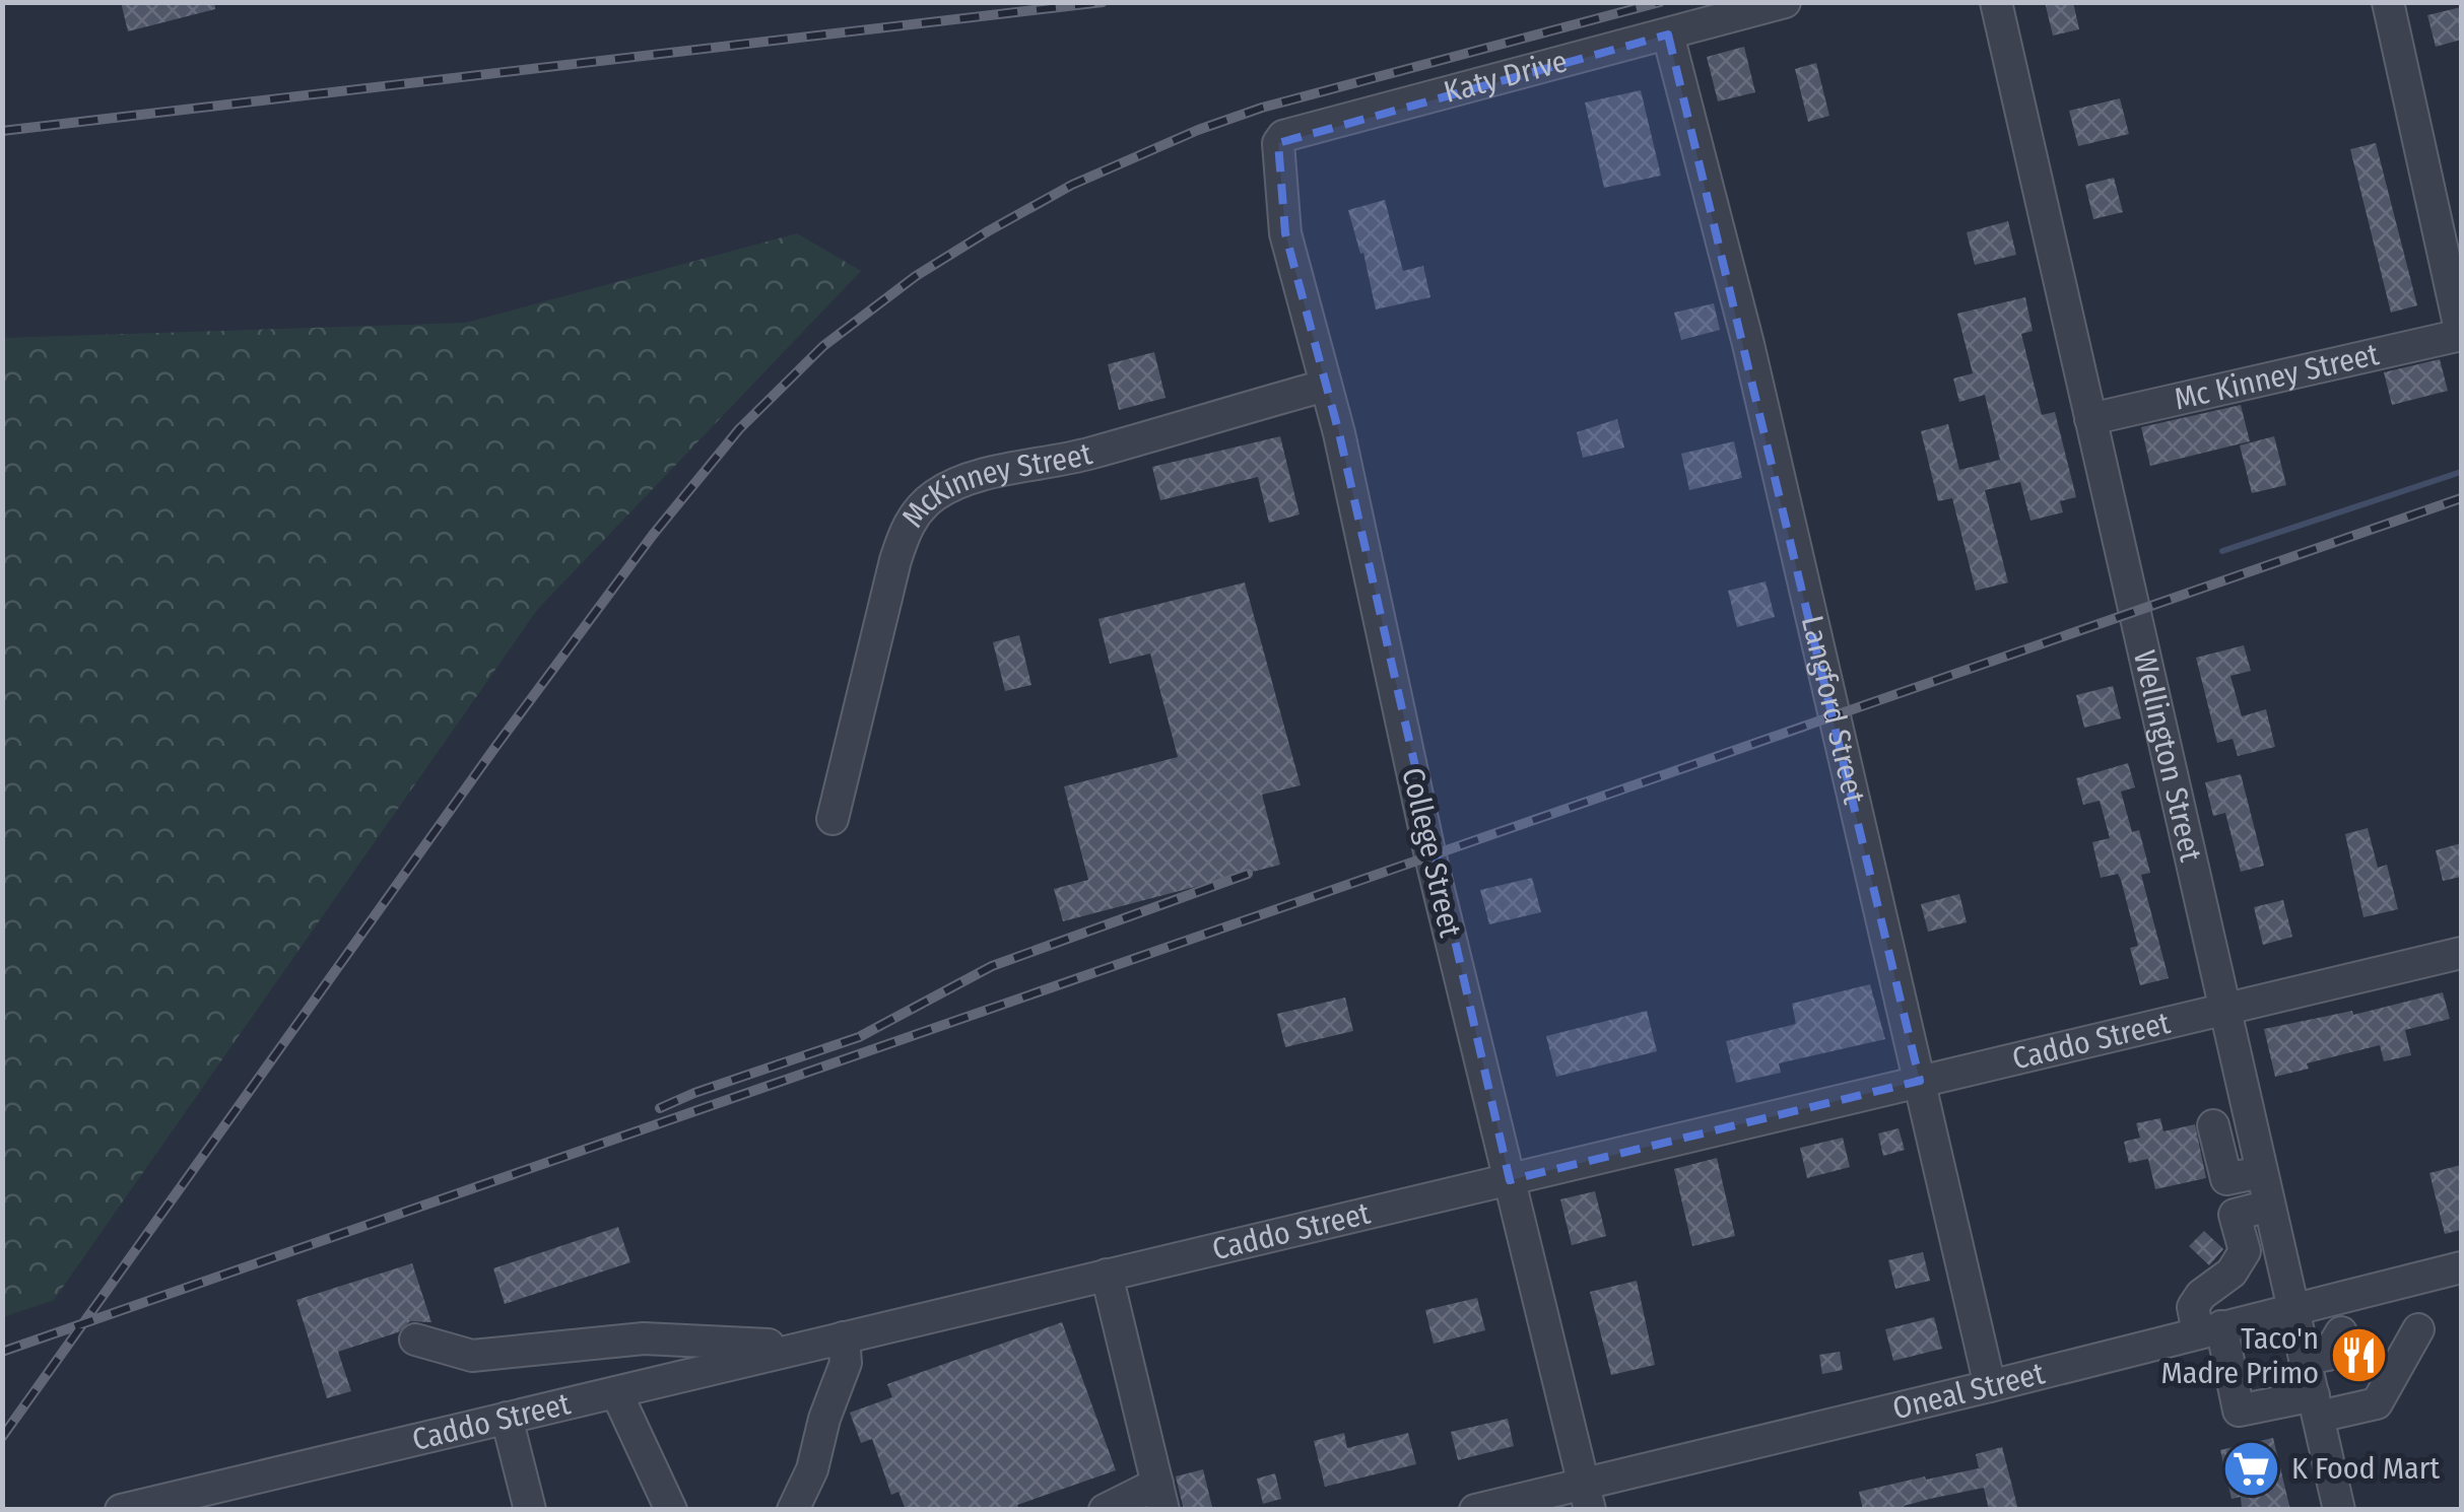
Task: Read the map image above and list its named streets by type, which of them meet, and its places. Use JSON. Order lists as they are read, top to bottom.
{
  "streets": {
    "street": [
      "Katy Drive",
      "Mc Kinney Street",
      "McKinney Street",
      "Langford Street",
      "Wellington Street",
      "College Street",
      "Caddo Street",
      "Oneal Street"
    ]
  },
  "crossings": [
    ["Katy Drive", "Langford Street"],
    ["Katy Drive", "College Street"],
    ["Mc Kinney Street", "Wellington Street"],
    ["McKinney Street", "College Street"],
    ["Langford Street", "Caddo Street"],
    ["Langford Street", "Oneal Street"],
    ["Wellington Street", "Caddo Street"],
    ["Wellington Street", "Oneal Street"],
    ["College Street", "Caddo Street"],
    ["College Street", "Oneal Street"]
  ],
  "places": {
    "restaurant": ["Taco'n Madre Primo"],
    "supermarket": ["K Food Mart"]
  }
}
